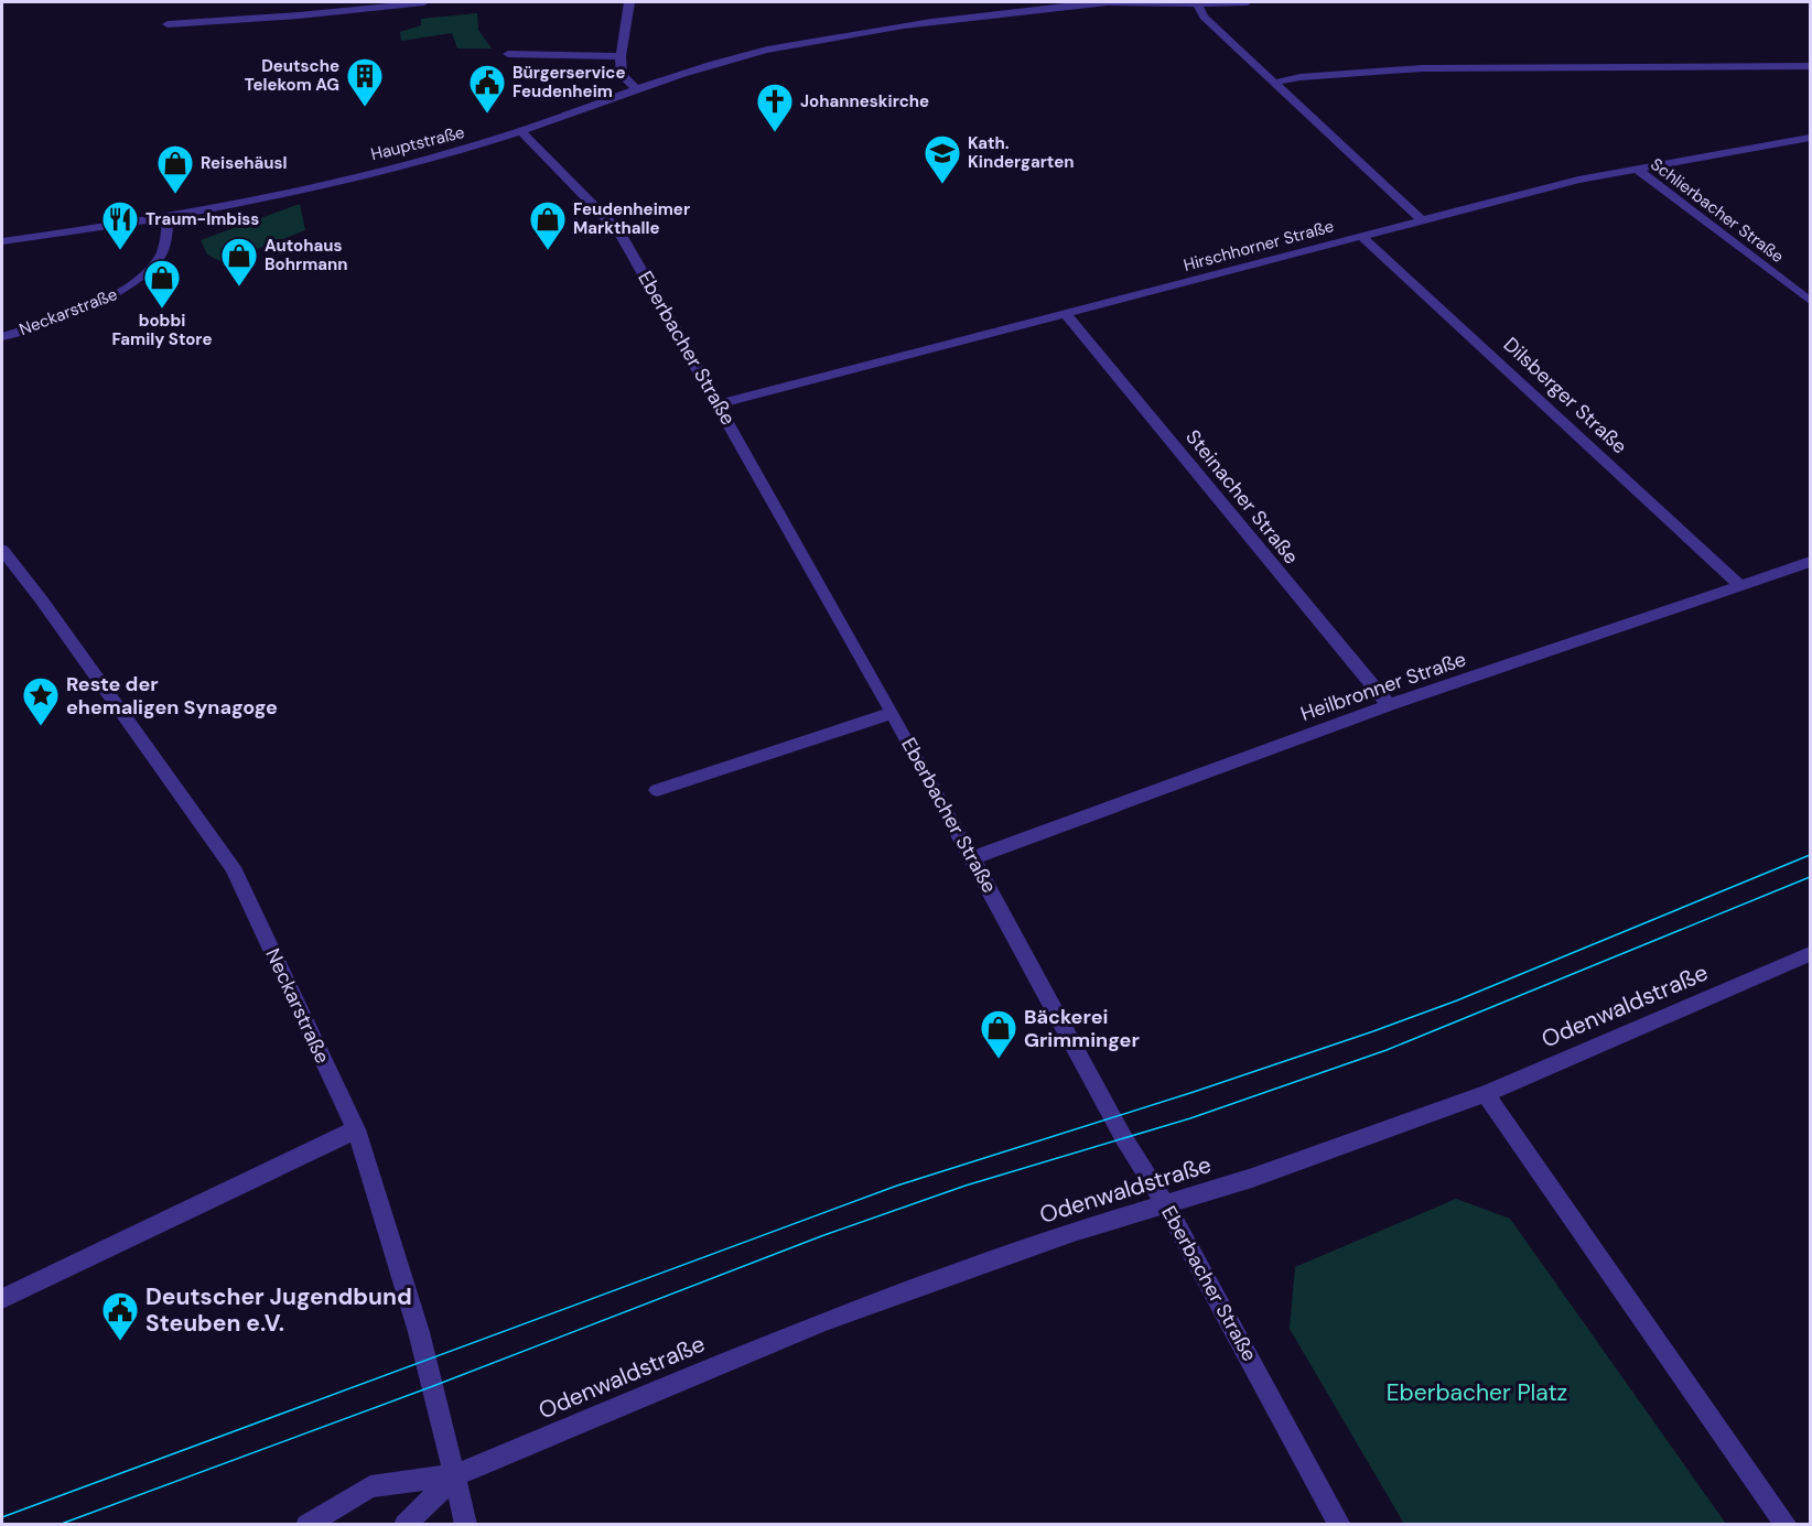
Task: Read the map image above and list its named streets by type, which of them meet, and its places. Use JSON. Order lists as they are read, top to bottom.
{
  "streets": {
    "street": [
      "Hauptstraße",
      "Schlierbacher Straße",
      "Hirschhorner Straße",
      "Neckarstraße",
      "Eberbacher Straße",
      "Dilsberger Straße",
      "Steinacher Straße",
      "Heilbronner Straße",
      "Odenwaldstraße"
    ]
  },
  "crossings": [
    ["Hauptstraße", "Neckarstraße"],
    ["Hauptstraße", "Eberbacher Straße"],
    ["Schlierbacher Straße", "Hirschhorner Straße"],
    ["Hirschhorner Straße", "Eberbacher Straße"],
    ["Hirschhorner Straße", "Dilsberger Straße"],
    ["Hirschhorner Straße", "Steinacher Straße"],
    ["Neckarstraße", "Odenwaldstraße"],
    ["Eberbacher Straße", "Heilbronner Straße"],
    ["Eberbacher Straße", "Odenwaldstraße"],
    ["Dilsberger Straße", "Heilbronner Straße"],
    ["Steinacher Straße", "Heilbronner Straße"]
  ],
  "parks": ["Eberbacher Platz"],
  "places": {
    "building": ["Deutsche Telekom AG"],
    "public building": ["Bürgerservice Feudenheim", "Deutscher Jugendbund Steuben e.V."],
    "church": ["Johanneskirche"],
    "school or university": ["Kath. Kindergarten"],
    "shop": [
      "Reisehäusl",
      "Feudenheimer Markthalle",
      "Autohaus Bohrmann",
      "bobbi Family Store",
      "Bäckerei Grimminger"
    ],
    "restaurant": ["Traum-Imbiss"],
    "place": ["Reste der ehemaligen Synagoge"]
  }
}
